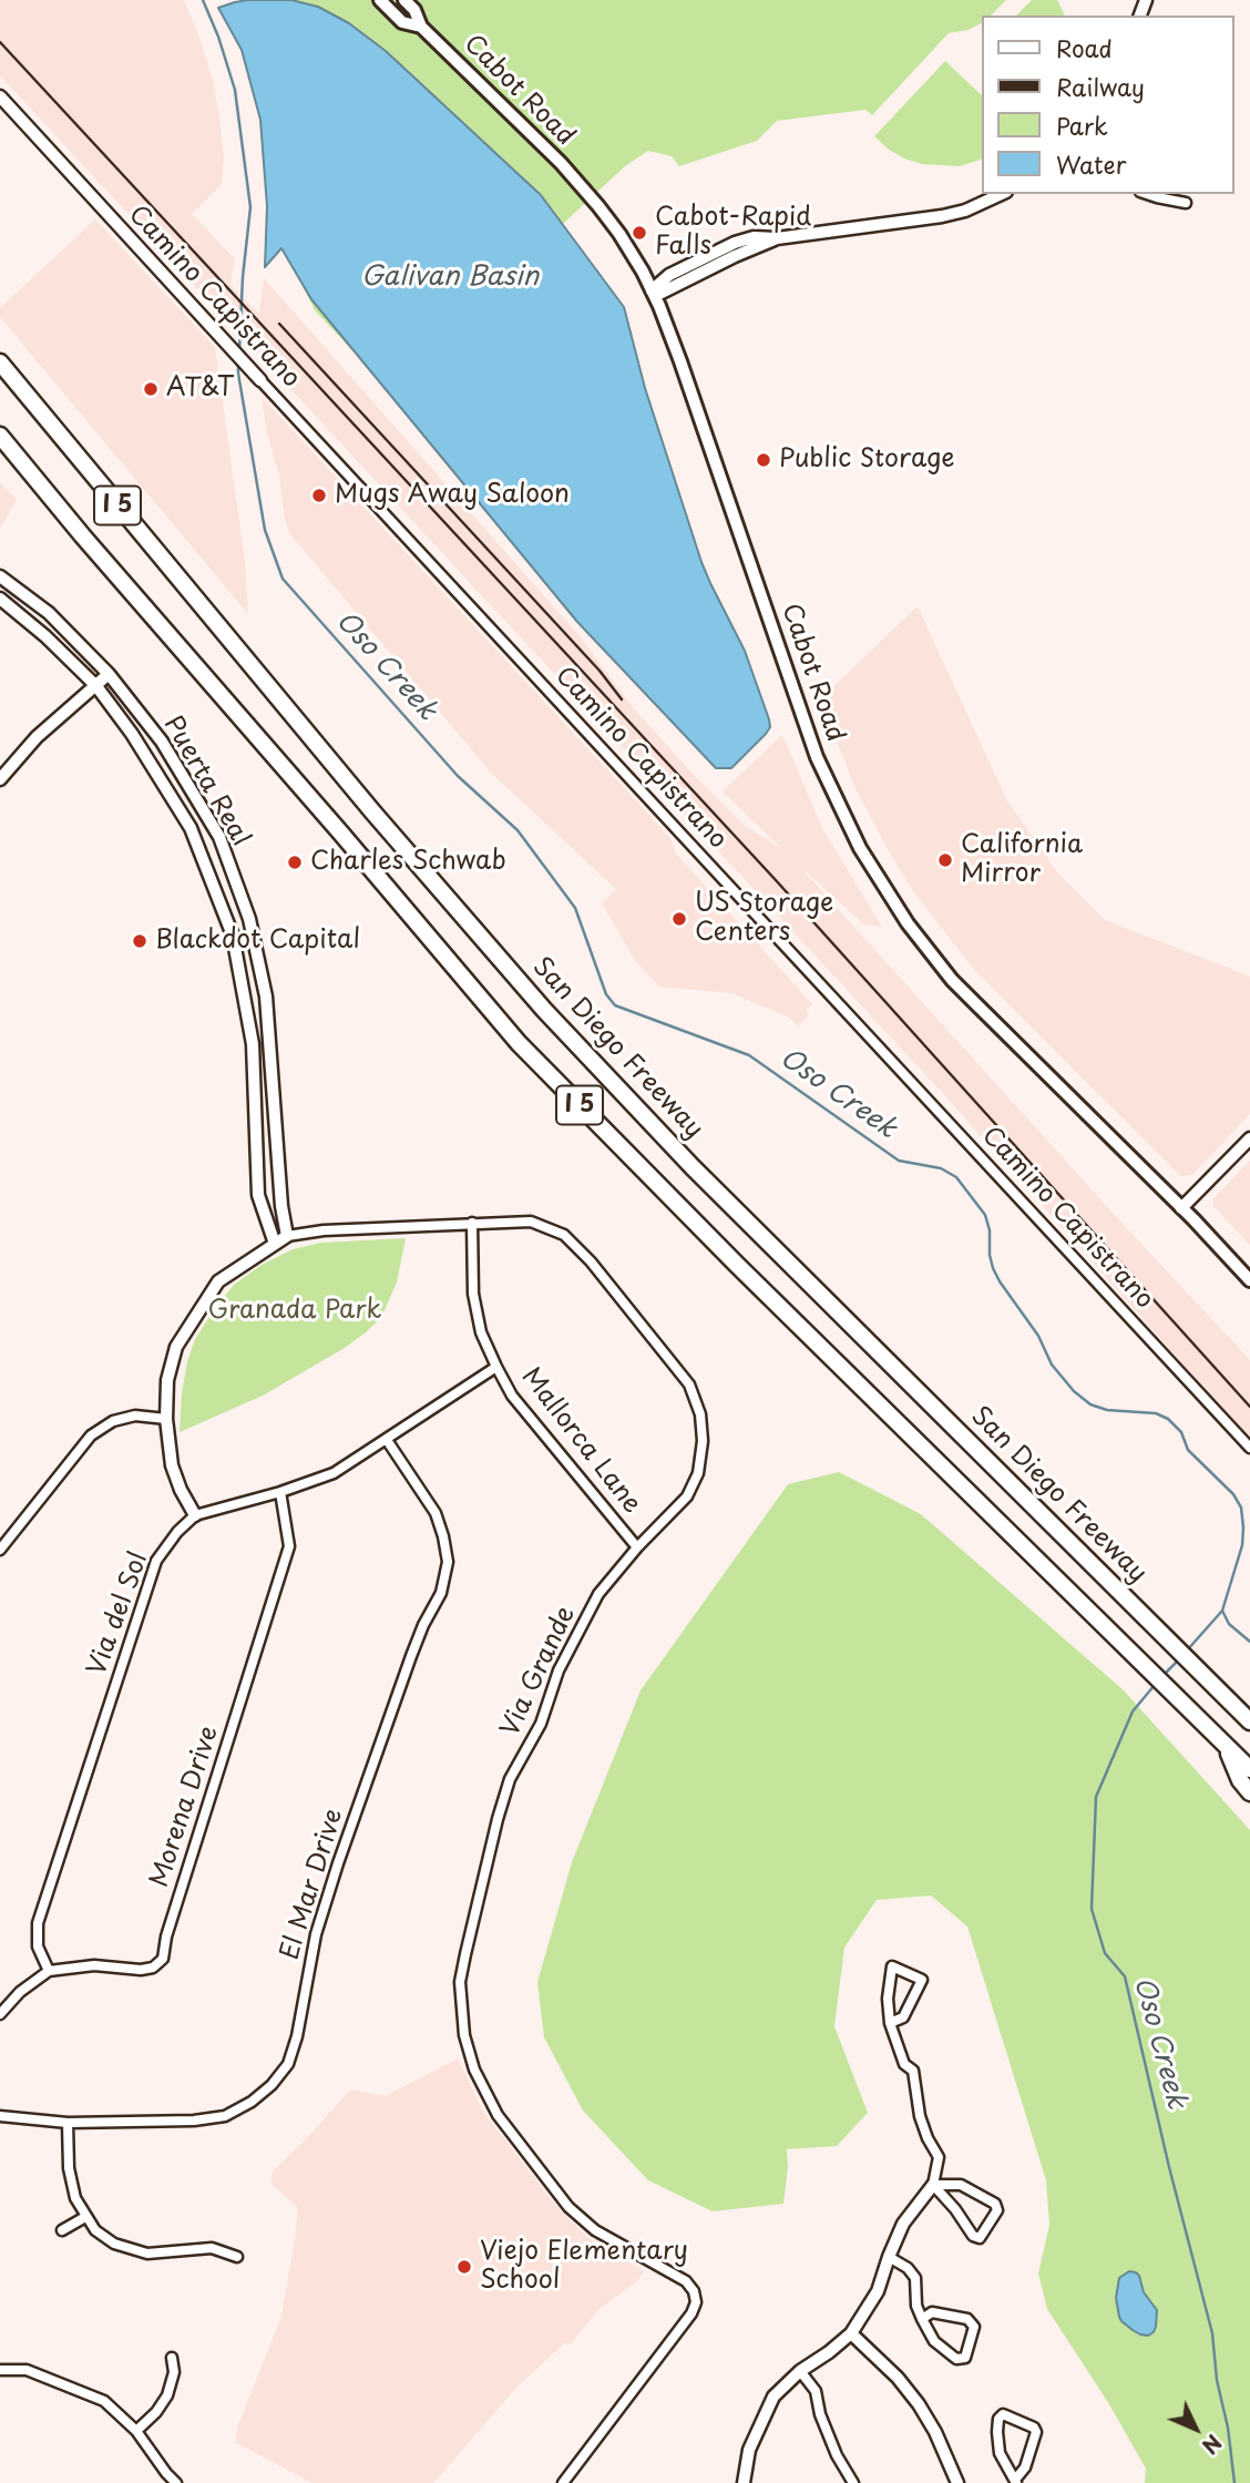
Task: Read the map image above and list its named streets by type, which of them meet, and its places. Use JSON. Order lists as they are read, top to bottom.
{
  "streets": {
    "highway": ["I 5", "San Diego Freeway"],
    "main road": ["Cabot Road"],
    "street": [
      "Camino Capistrano",
      "Puerta Real",
      "Mallorca Lane",
      "Via del Sol",
      "Via Grande",
      "Morena Drive",
      "El Mar Drive"
    ]
  },
  "crossings": [
    ["Puerta Real", "Via Grande"],
    ["Mallorca Lane", "Via Grande"],
    ["Via del Sol", "Morena Drive"]
  ],
  "water": ["Galivan Basin", "Oso Creek"],
  "parks": ["Granada Park"],
  "places": [
    "Cabot-Rapid Falls",
    "AT&T",
    "Public Storage",
    "Mugs Away Saloon",
    "California Mirror",
    "Charles Schwab",
    "US Storage Centers",
    "Blackdot Capital",
    "Viejo Elementary School"
  ],
  "legend": [
    "Road",
    "Railway",
    "Park",
    "Water"
  ],
  "north": "bottom right"
}
